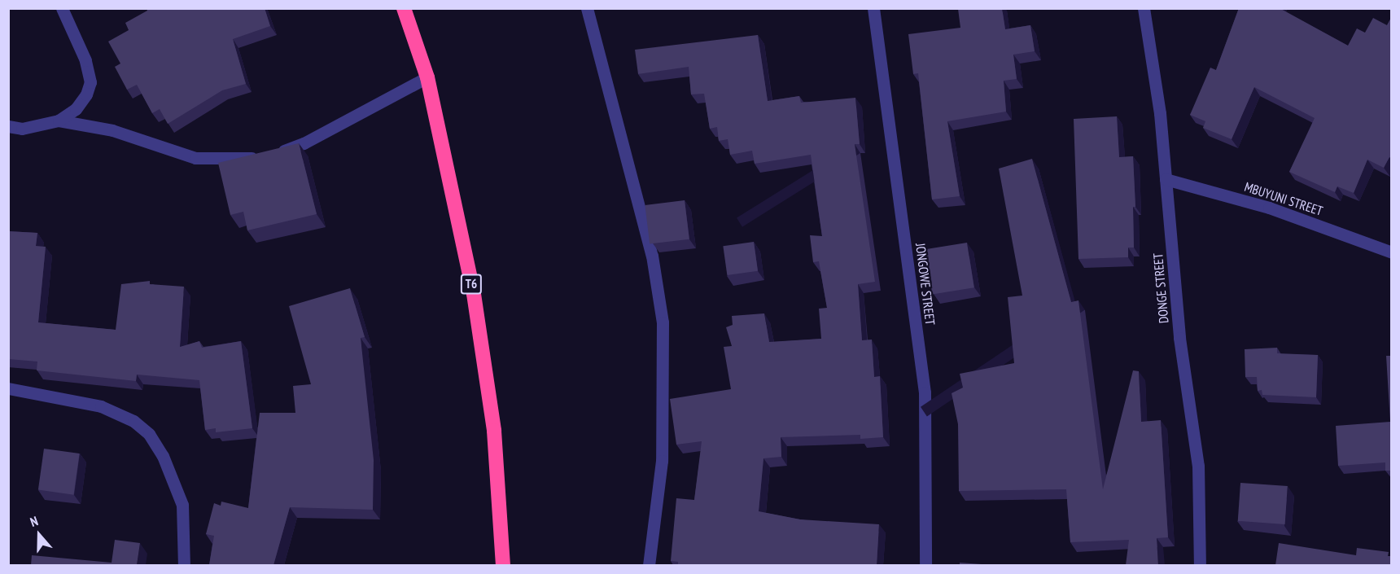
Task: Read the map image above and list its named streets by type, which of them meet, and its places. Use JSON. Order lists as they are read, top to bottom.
{
  "streets": {
    "highway": ["T6"],
    "street": ["MBUYUNI STREET", "JONGOWE STREET", "DONGE STREET"]
  },
  "crossings": [
    ["MBUYUNI STREET", "DONGE STREET"]
  ],
  "north": "top"
}
